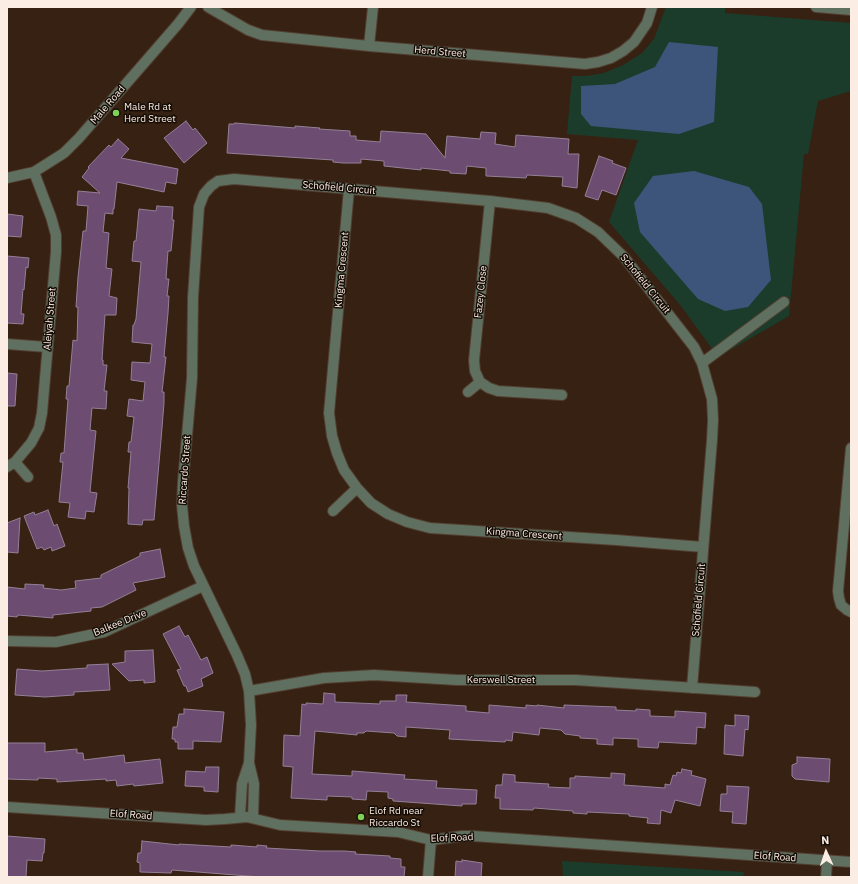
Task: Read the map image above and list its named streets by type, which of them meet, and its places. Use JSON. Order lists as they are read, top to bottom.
{
  "streets": {
    "street": [
      "Herd Street",
      "Male Road",
      "Schofield Circuit",
      "Kingma Crescent",
      "Fazey Close",
      "Aleiyah Street",
      "Riccardo Street",
      "Balkee Drive",
      "Kerswell Street",
      "Elof Road"
    ]
  },
  "crossings": [
    ["Male Road", "Aleiyah Street"],
    ["Schofield Circuit", "Kingma Crescent"],
    ["Schofield Circuit", "Fazey Close"],
    ["Schofield Circuit", "Riccardo Street"],
    ["Schofield Circuit", "Kerswell Street"],
    ["Riccardo Street", "Balkee Drive"],
    ["Riccardo Street", "Kerswell Street"],
    ["Riccardo Street", "Elof Road"]
  ],
  "places": ["Male Rd at Herd Street", "Elof Rd near Riccardo St"],
  "north": "top"
}
